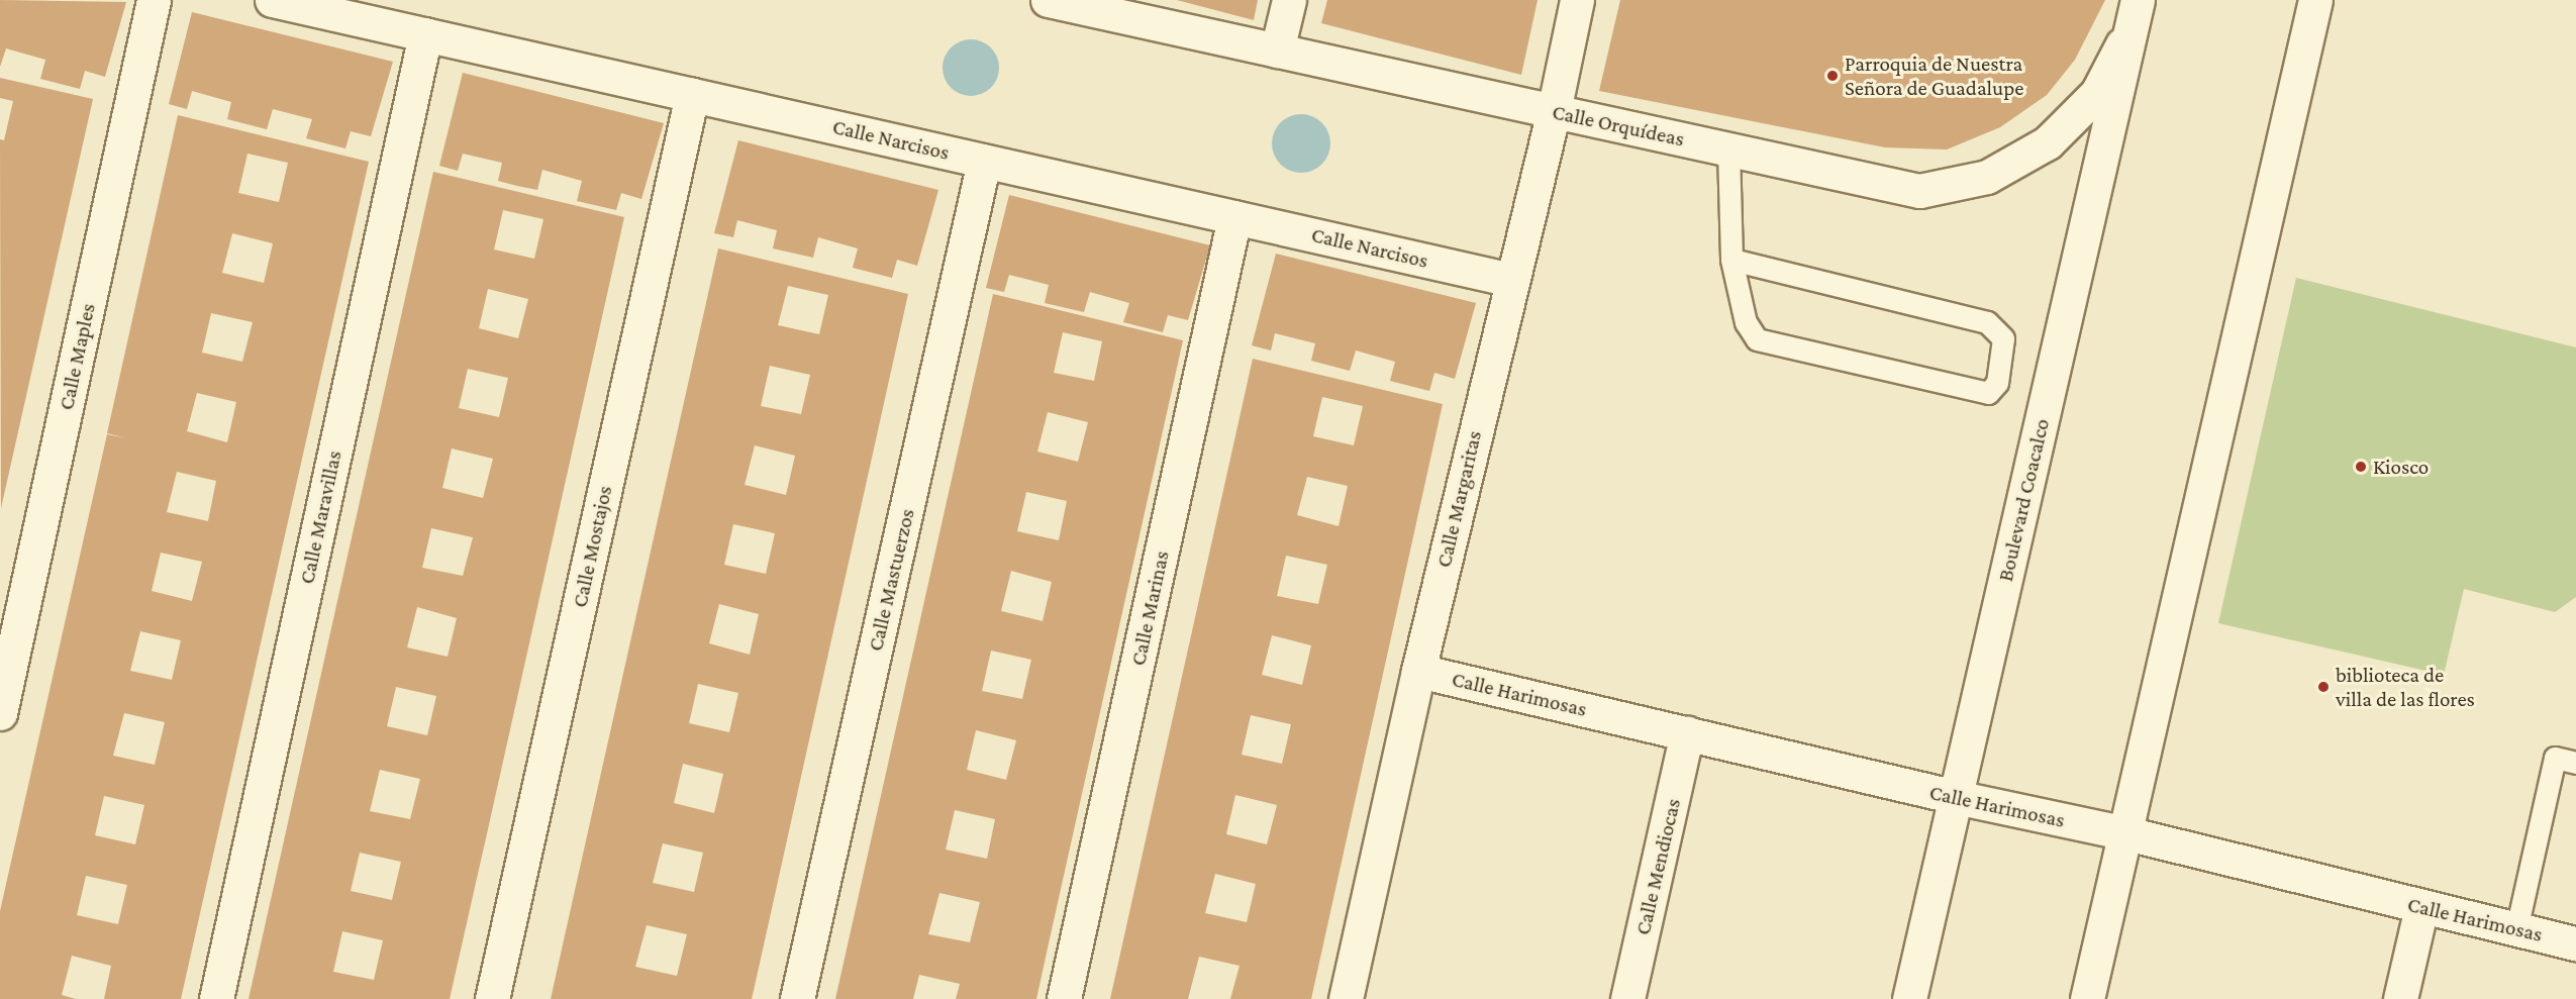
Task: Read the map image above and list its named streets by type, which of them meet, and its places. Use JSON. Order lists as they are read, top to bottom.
{
  "streets": {
    "street": [
      "Calle Orquídeas",
      "Calle Narcisos",
      "Calle Maples",
      "Calle Margaritas",
      "Boulevard Coacalco",
      "Calle Maravillas",
      "Calle Mostajos",
      "Calle Mastuerzos",
      "Calle Marinas",
      "Calle Harimosas",
      "Calle Mendiocas"
    ]
  },
  "crossings": [
    ["Calle Orquídeas", "Calle Margaritas"],
    ["Calle Orquídeas", "Boulevard Coacalco"],
    ["Calle Narcisos", "Calle Margaritas"],
    ["Calle Narcisos", "Calle Maravillas"],
    ["Calle Narcisos", "Calle Mostajos"],
    ["Calle Narcisos", "Calle Mastuerzos"],
    ["Calle Narcisos", "Calle Marinas"],
    ["Calle Margaritas", "Calle Harimosas"],
    ["Boulevard Coacalco", "Calle Harimosas"],
    ["Calle Harimosas", "Calle Mendiocas"]
  ],
  "places": ["Parroquia de Nuestra Señora de Guadalupe", "Kiosco", "biblioteca de villa de las flores"]
}
